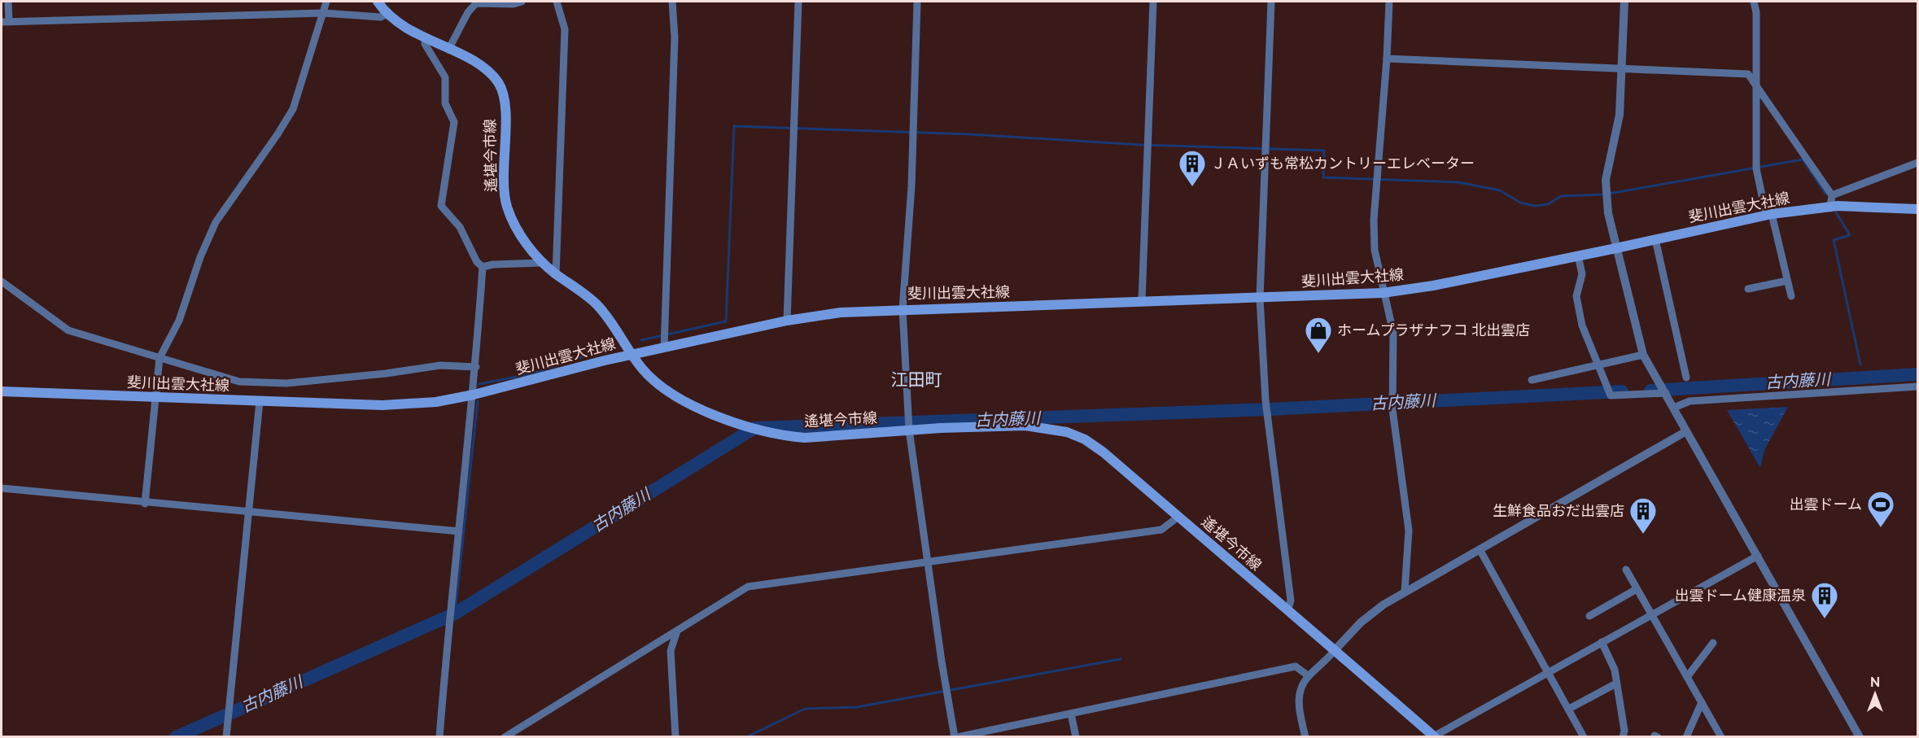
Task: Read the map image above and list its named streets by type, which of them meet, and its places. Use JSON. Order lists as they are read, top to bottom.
{
  "streets": {
    "main road": ["遙堪今市線", "斐川出雲大社線"]
  },
  "crossings": [
    ["遙堪今市線", "斐川出雲大社線"]
  ],
  "districts": ["江田町"],
  "water": ["古内藤川"],
  "places": {
    "building": ["ＪＡいずも常松カントリーエレベーター", "生鮮食品おだ出雲店", "出雲ドーム健康温泉"],
    "shop": ["ホームプラザナフコ 北出雲店"],
    "sports": ["出雲ドーム"]
  },
  "north": "top"
}
